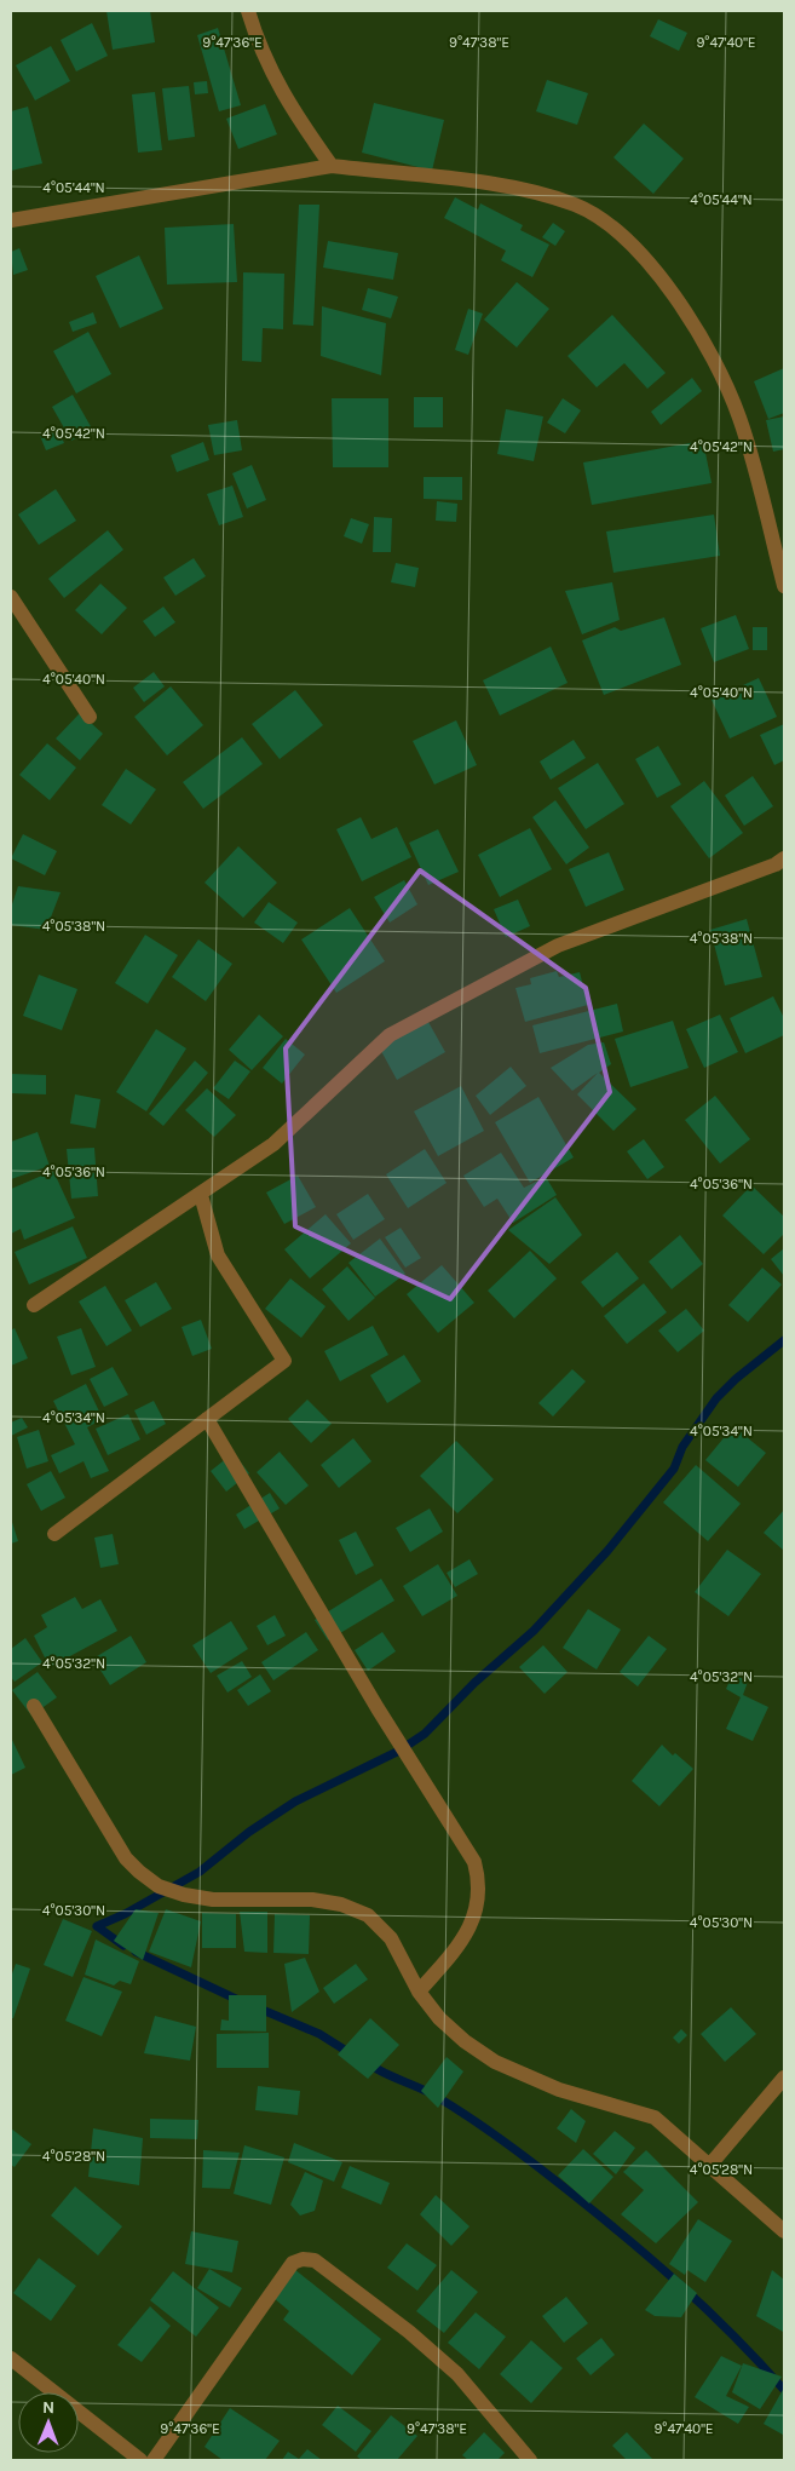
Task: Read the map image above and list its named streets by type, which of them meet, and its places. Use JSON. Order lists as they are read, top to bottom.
{
  "north": "top",
  "coordinates": [
    "9°47'36\"E",
    "9°47'38\"E",
    "9°47'40\"E",
    "4°05'44\"N",
    "4°05'42\"N",
    "4°05'40\"N",
    "4°05'38\"N",
    "4°05'36\"N",
    "4°05'34\"N",
    "4°05'32\"N",
    "4°05'30\"N",
    "4°05'28\"N"
  ]
}
